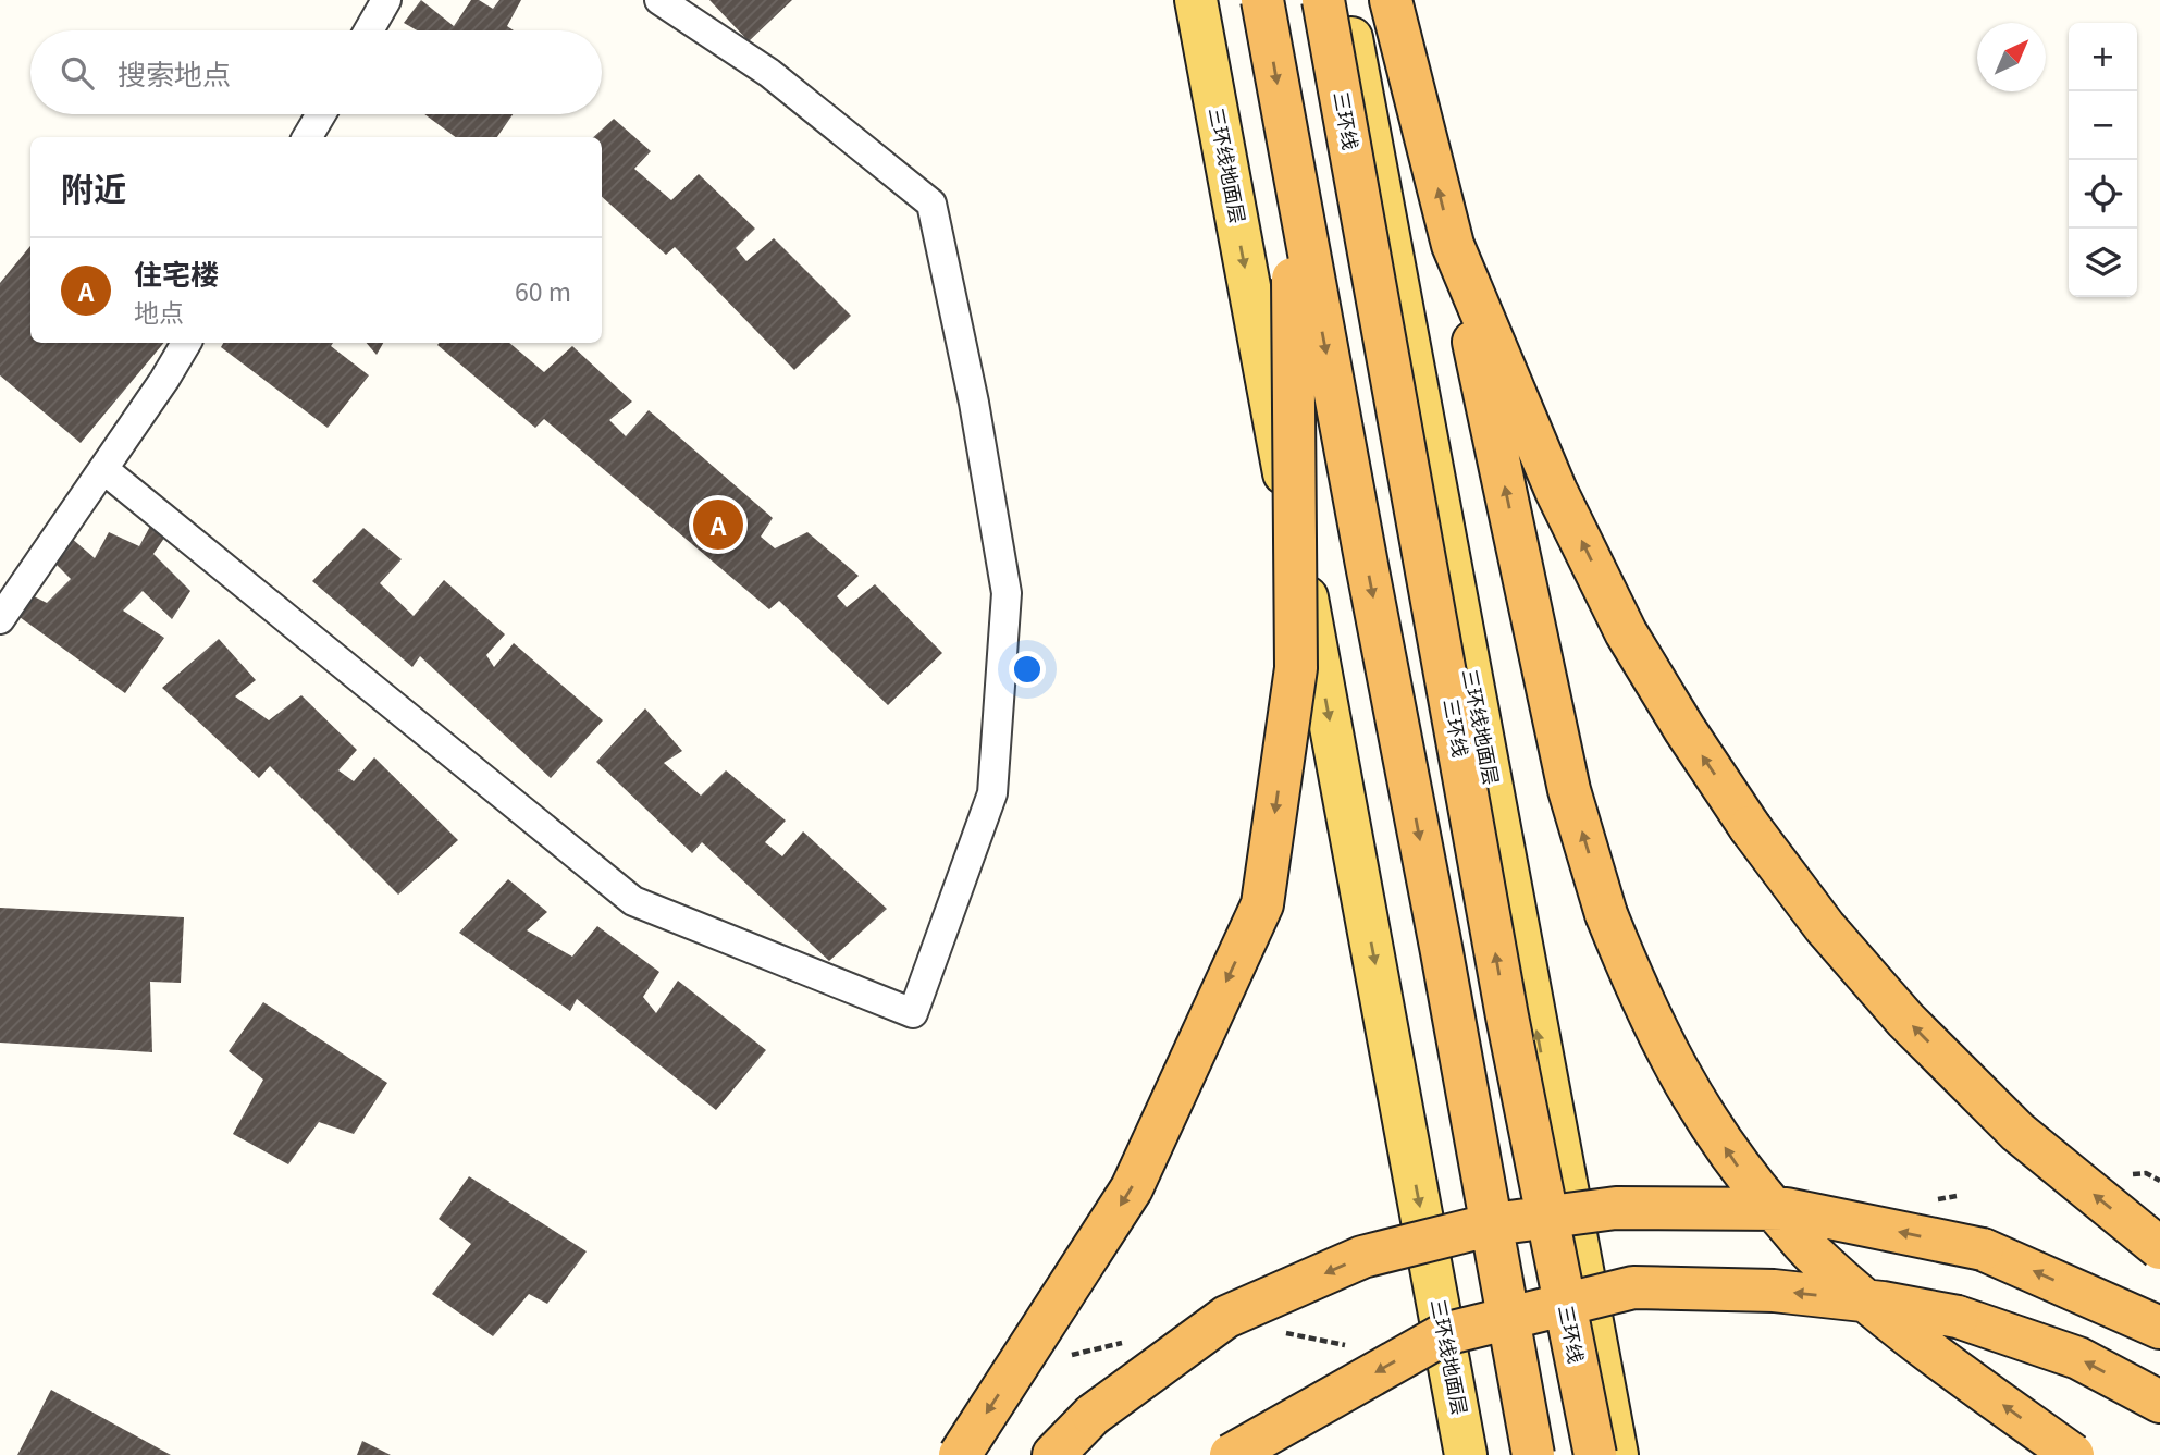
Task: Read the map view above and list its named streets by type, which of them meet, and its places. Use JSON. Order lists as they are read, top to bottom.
{
  "streets": {
    "highway": ["三环线"],
    "main road": ["三环线地面层"]
  },
  "north": "top right",
  "page": {
    "map_buttons": ["+", "−"],
    "search": "搜索地点",
    "heading": "附近",
    "list": [
      {
        "mark": "A",
        "name": "住宅楼",
        "note": "地点",
        "value": "60 m"
      }
    ],
    "pins": "A"
  }
}
